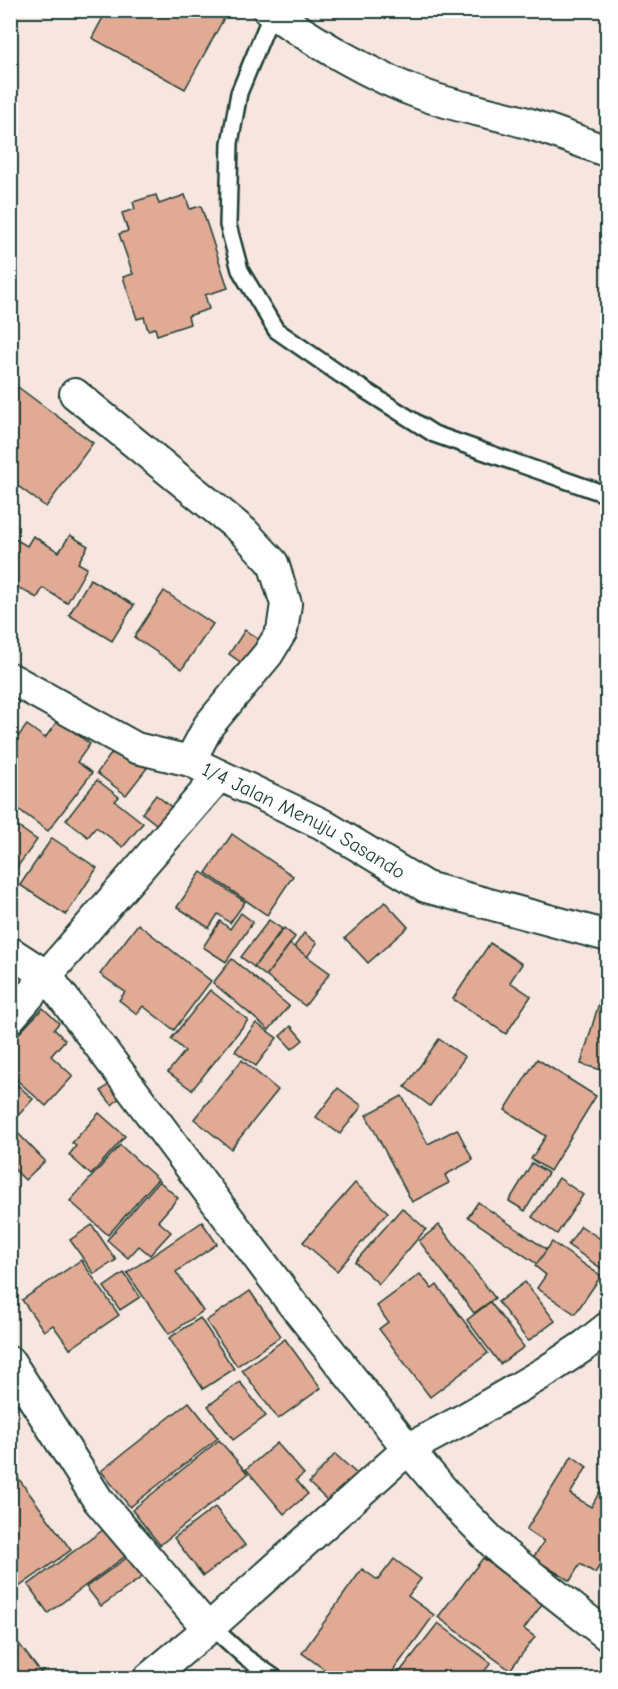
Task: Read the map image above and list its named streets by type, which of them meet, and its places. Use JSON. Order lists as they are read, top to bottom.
{
  "streets": {
    "street": ["1/4 Jalan Menuju Sasando"]
  }
}
